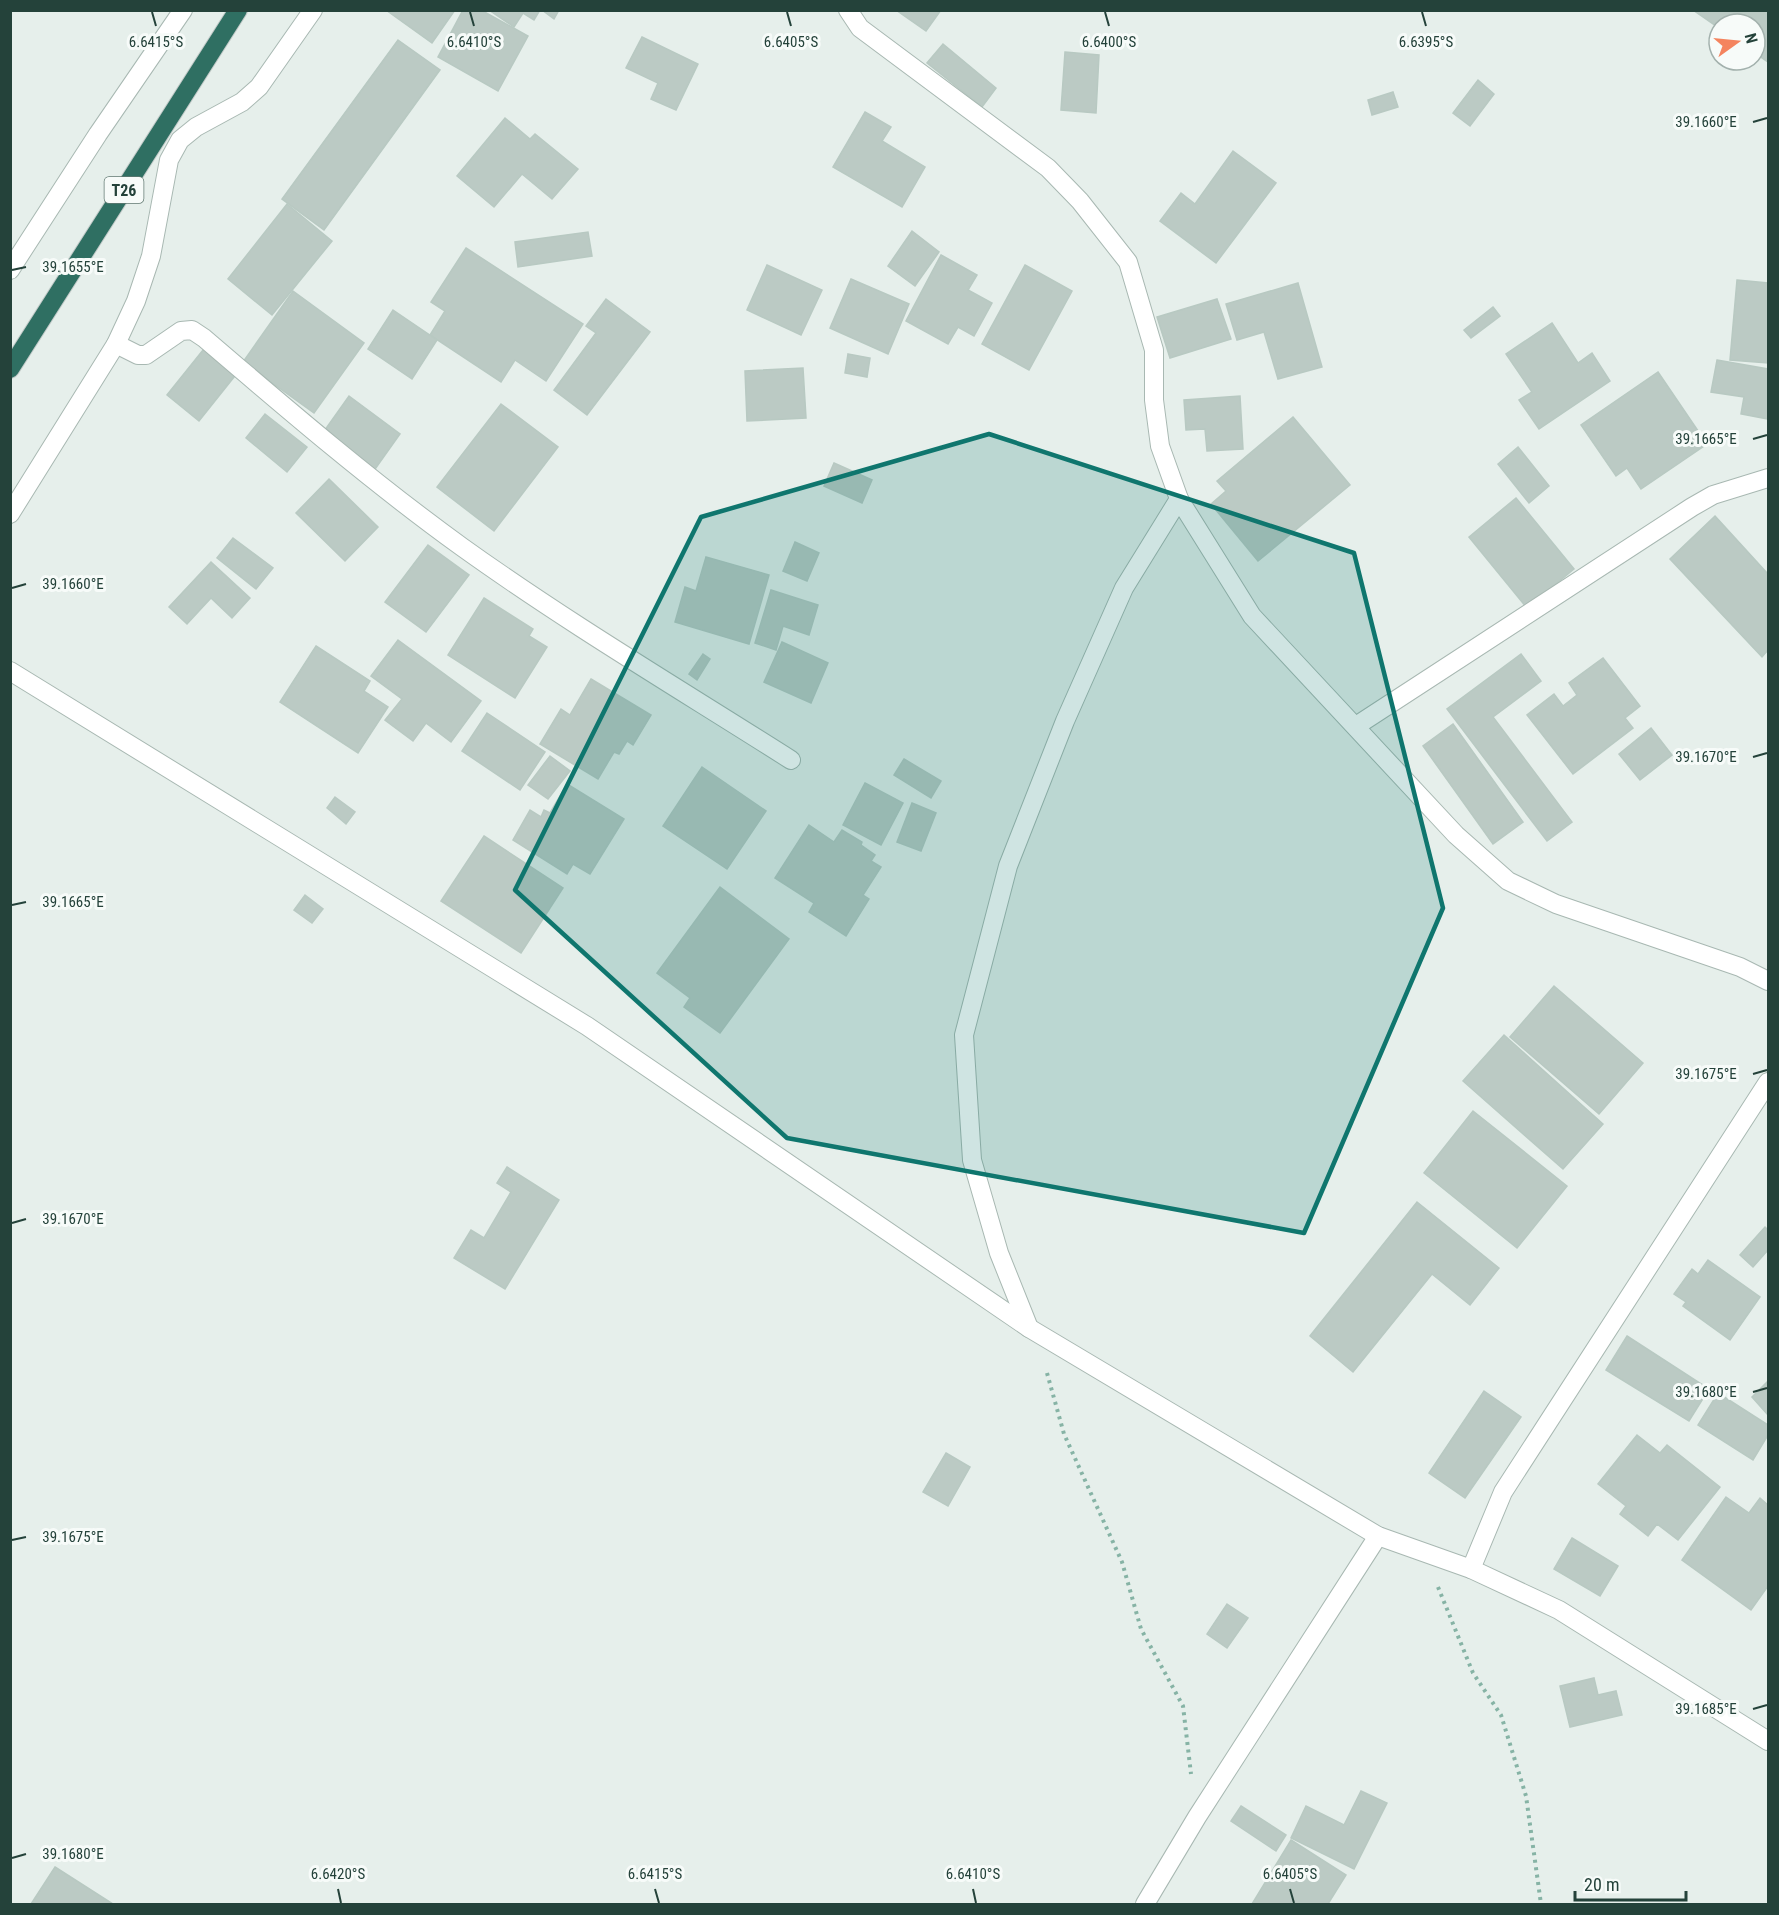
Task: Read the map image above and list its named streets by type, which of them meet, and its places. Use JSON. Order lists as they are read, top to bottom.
{
  "streets": {
    "highway": ["T26"]
  },
  "scale_bar": "20 m",
  "north": "right",
  "coordinates": [
    "6.6415°S",
    "6.6410°S",
    "6.6405°S",
    "6.6400°S",
    "6.6395°S",
    "39.1660°E",
    "39.1655°E",
    "39.1665°E",
    "39.1670°E",
    "39.1675°E",
    "39.1680°E",
    "39.1685°E",
    "6.6420°S"
  ]
}
